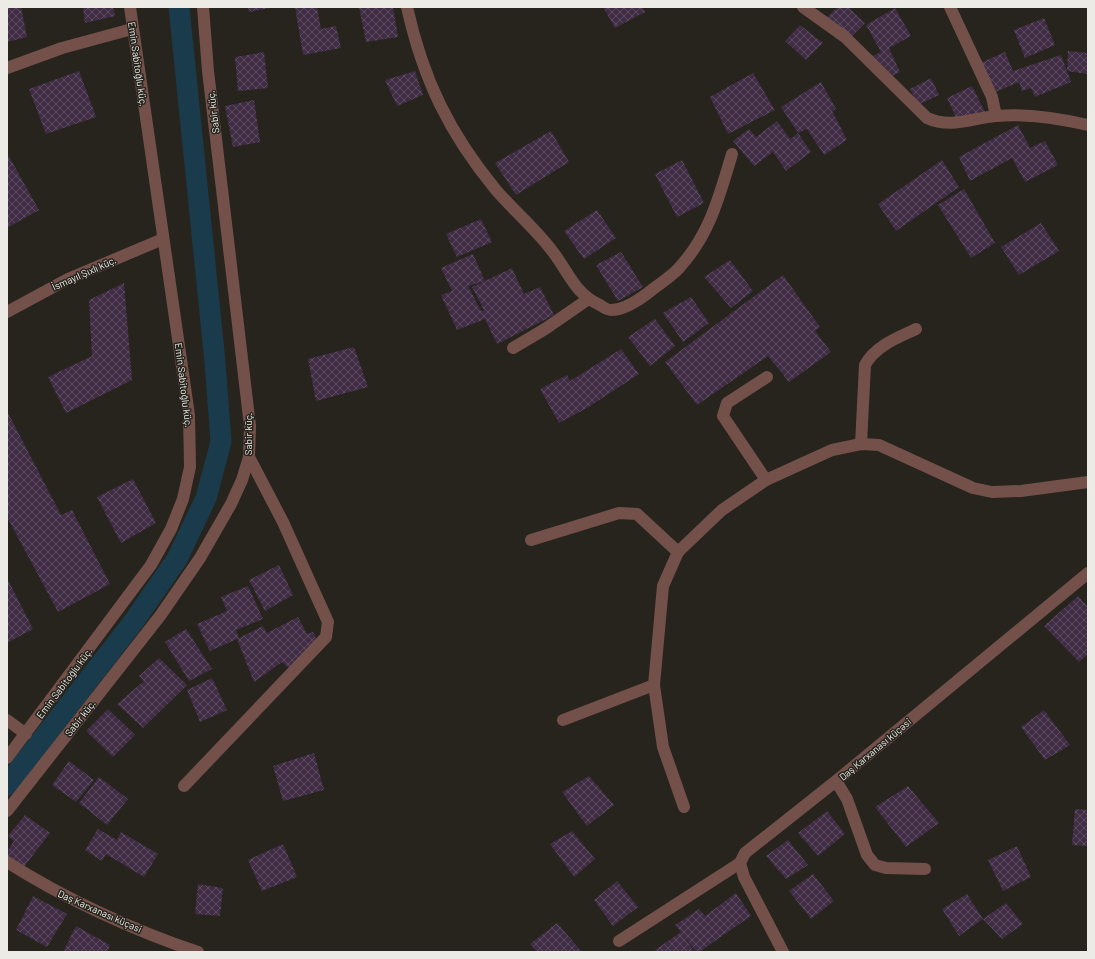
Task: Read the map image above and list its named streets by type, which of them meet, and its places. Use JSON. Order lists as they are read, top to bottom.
{
  "streets": {
    "street": [
      "Emin Sabitoğlu küç.",
      "Sabir küç.",
      "İsmayıl Şıxlı küç.",
      "Daş Karxanası küçəsi"
    ]
  },
  "crossings": [
    ["Emin Sabitoğlu küç.", "İsmayıl Şıxlı küç."]
  ]
}
